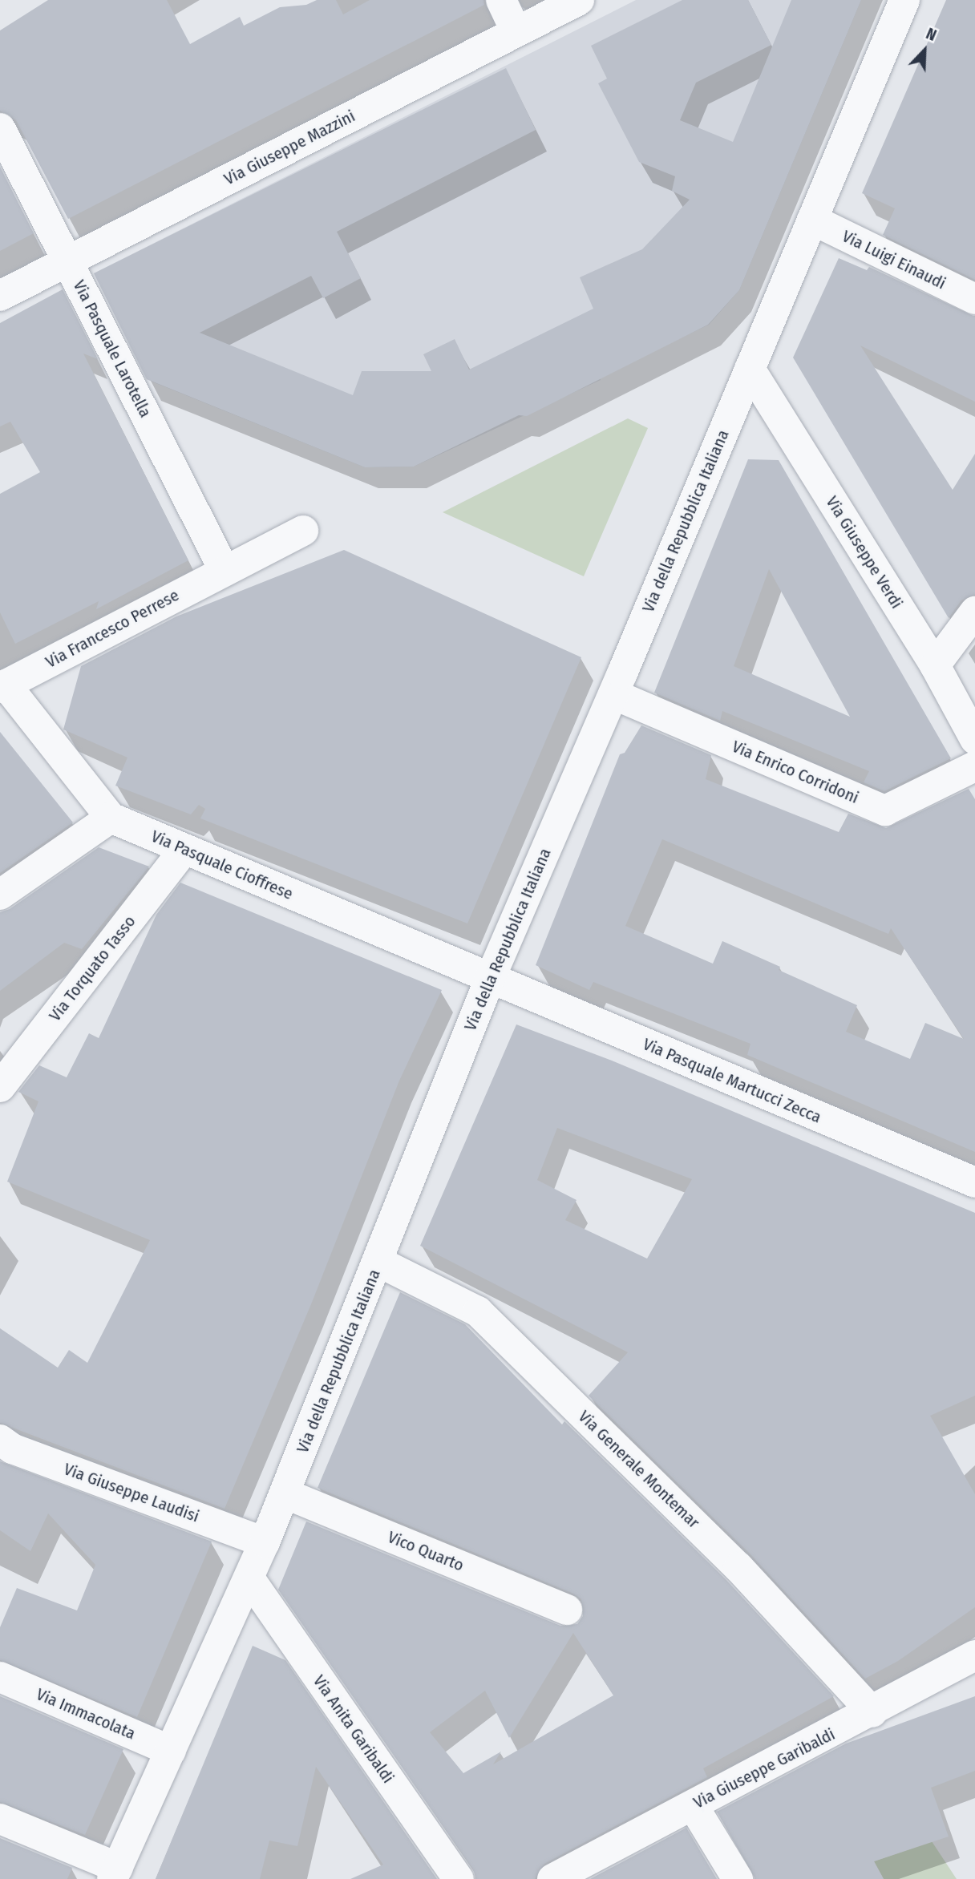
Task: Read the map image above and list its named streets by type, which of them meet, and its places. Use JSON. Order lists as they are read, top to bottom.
{
  "streets": {
    "street": [
      "Via Giuseppe Mazzini",
      "Via Luigi Einaudi",
      "Via Pasquale Larotella",
      "Via della Repubblica Italiana",
      "Via Giuseppe Verdi",
      "Via Francesco Perrese",
      "Via Enrico Corridoni",
      "Via Pasquale Cioffrese",
      "Via Torquato Tasso",
      "Via Pasquale Martucci Zecca",
      "Via Generale Montemar",
      "Via Giuseppe Laudisi",
      "Vico Quarto",
      "Via Immacolata",
      "Via Anita Garibaldi",
      "Via Giuseppe Garibaldi"
    ]
  },
  "crossings": [
    ["Via Giuseppe Mazzini", "Via Pasquale Larotella"],
    ["Via Luigi Einaudi", "Via della Repubblica Italiana"],
    ["Via Pasquale Larotella", "Via Francesco Perrese"],
    ["Via della Repubblica Italiana", "Via Giuseppe Verdi"],
    ["Via della Repubblica Italiana", "Via Enrico Corridoni"],
    ["Via della Repubblica Italiana", "Via Pasquale Cioffrese"],
    ["Via della Repubblica Italiana", "Via Pasquale Martucci Zecca"],
    ["Via della Repubblica Italiana", "Via Generale Montemar"],
    ["Via della Repubblica Italiana", "Via Giuseppe Laudisi"],
    ["Via della Repubblica Italiana", "Vico Quarto"],
    ["Via della Repubblica Italiana", "Via Immacolata"],
    ["Via della Repubblica Italiana", "Via Anita Garibaldi"],
    ["Via Francesco Perrese", "Via Pasquale Cioffrese"],
    ["Via Pasquale Cioffrese", "Via Torquato Tasso"],
    ["Via Pasquale Cioffrese", "Via Pasquale Martucci Zecca"],
    ["Via Generale Montemar", "Via Giuseppe Garibaldi"]
  ],
  "north": "top right"
}
